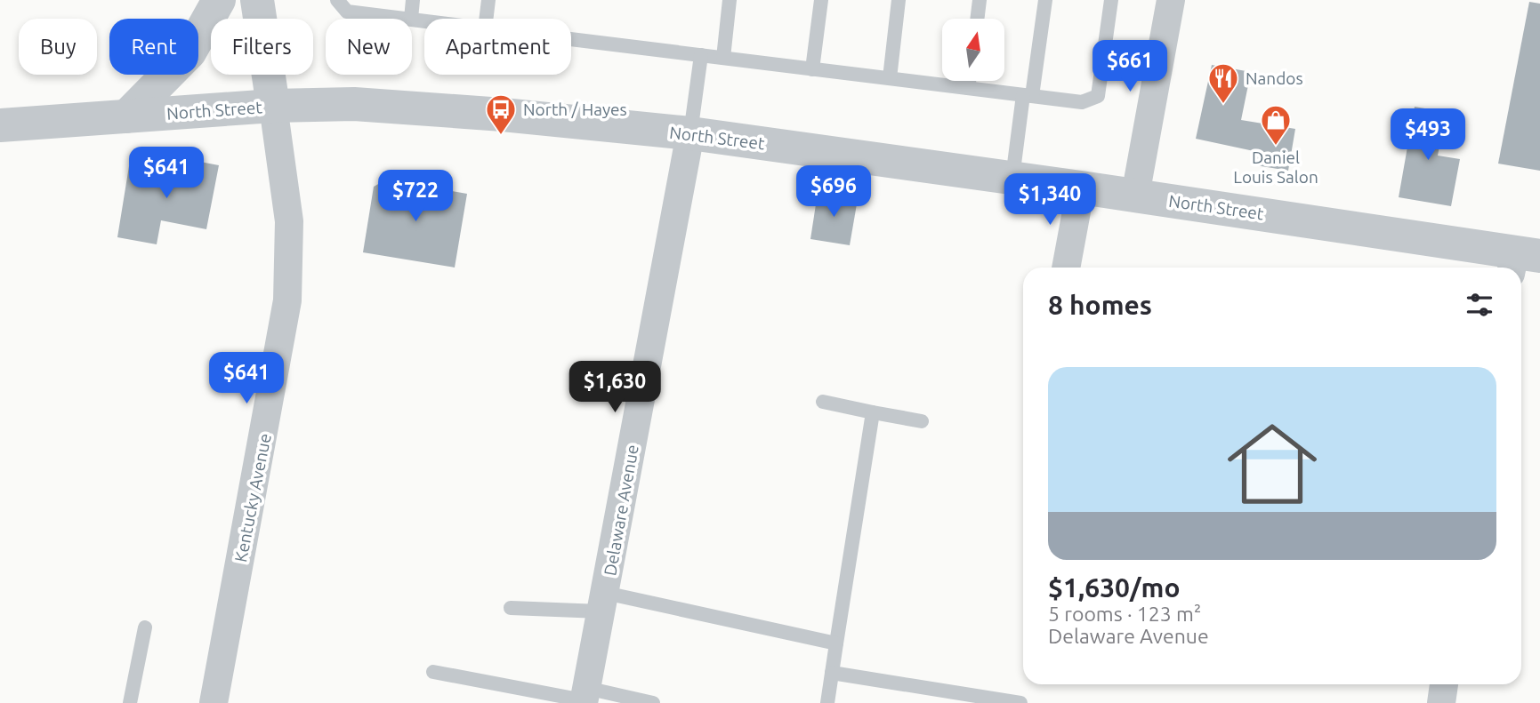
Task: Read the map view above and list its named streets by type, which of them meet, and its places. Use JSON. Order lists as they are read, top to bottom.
{
  "streets": {
    "street": ["North Street", "Kentucky Avenue", "Delaware Avenue"]
  },
  "crossings": [
    ["North Street", "Kentucky Avenue"],
    ["North Street", "Delaware Avenue"]
  ],
  "places": {
    "restaurant": ["Nandos"],
    "bus stop": ["North / Hayes"],
    "shop": ["Daniel Louis Salon"]
  },
  "north": "top",
  "page": {
    "chip": [
      "Buy",
      "Rent",
      "Filters",
      "New",
      "Apartment"
    ],
    "price": [
      "$661",
      "$493",
      "$641",
      "$696",
      "$722",
      "$1,340",
      "$641",
      "$1,630"
    ],
    "heading": "8 homes",
    "list": [
      {
        "name": "$1,630/mo",
        "note": "5 rooms · 123 m² · Delaware Avenue"
      }
    ]
  }
}
